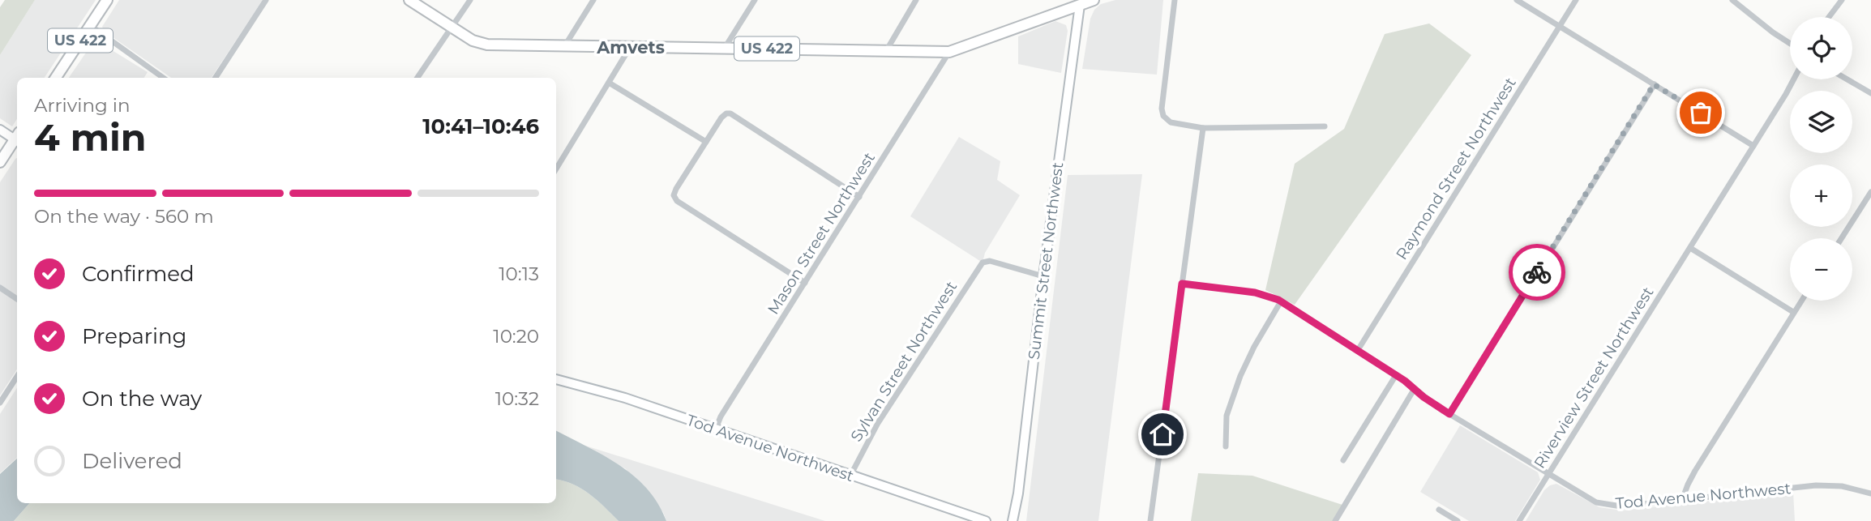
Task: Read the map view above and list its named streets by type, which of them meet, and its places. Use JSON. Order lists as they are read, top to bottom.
{
  "streets": {
    "main road": ["US 422", "Summit Street Northwest", "Tod Avenue Northwest"],
    "street": [
      "Raymond Street Northwest",
      "Mason Street Northwest",
      "Sylvan Street Northwest",
      "Riverview Street Northwest"
    ]
  },
  "crossings": [
    ["US 422", "Mason Street Northwest"],
    ["US 422", "Summit Street Northwest"],
    ["Raymond Street Northwest", "Tod Avenue Northwest"],
    ["Mason Street Northwest", "Tod Avenue Northwest"],
    ["Summit Street Northwest", "Sylvan Street Northwest"],
    ["Sylvan Street Northwest", "Tod Avenue Northwest"],
    ["Riverview Street Northwest", "Tod Avenue Northwest"]
  ],
  "districts": ["Amvets"],
  "page": {
    "map_buttons": ["+", "−"],
    "heading": ["4 min", "Arriving in", "10:41–10:46"],
    "bar": "On the way · 560 m",
    "list": [
      ["Confirmed", "10:13"],
      ["Preparing", "10:20"],
      ["On the way", "10:32"],
      "Delivered"
    ]
  }
}
